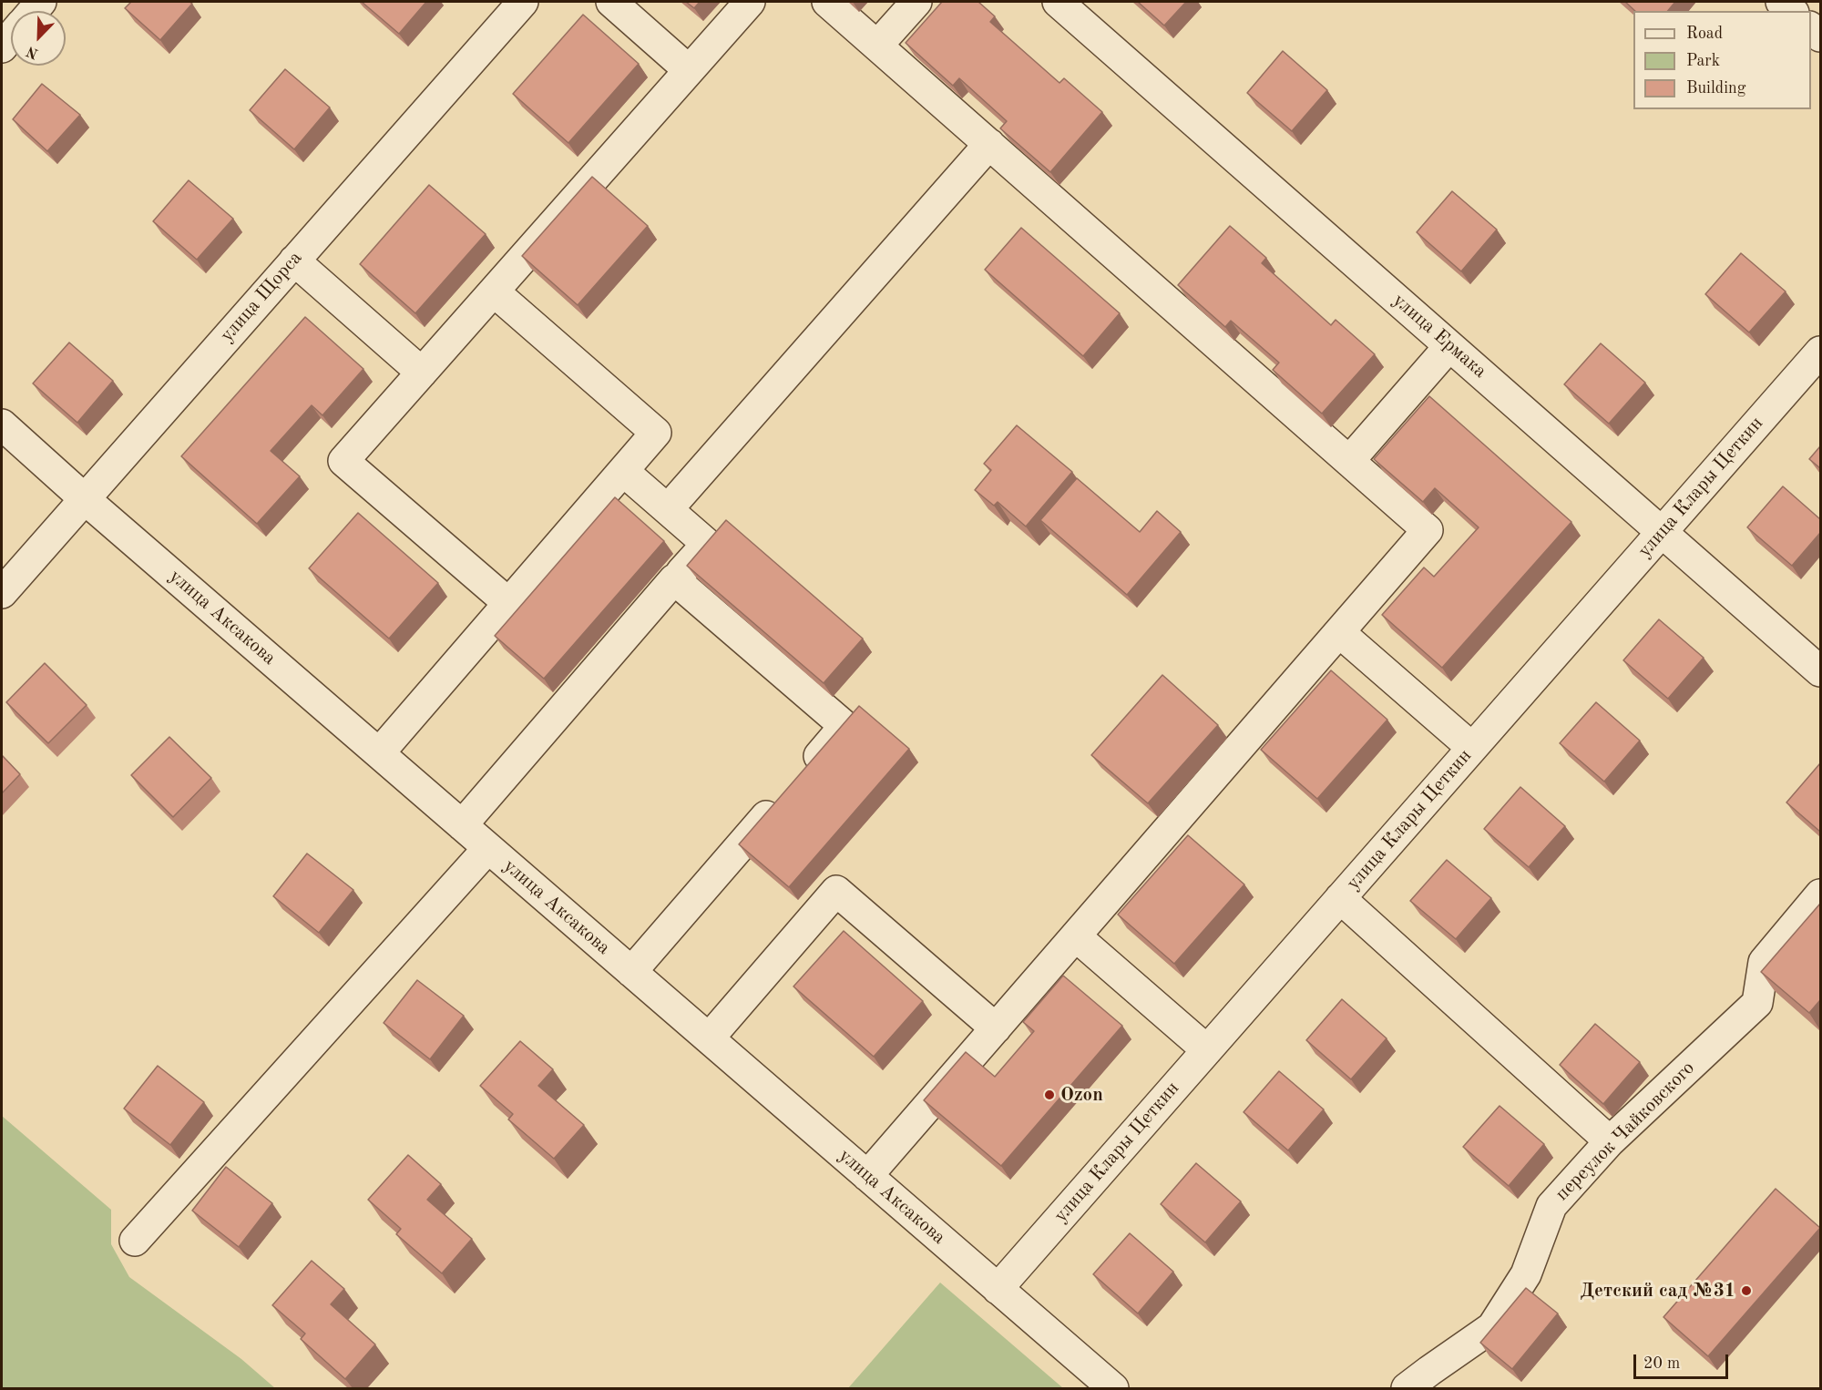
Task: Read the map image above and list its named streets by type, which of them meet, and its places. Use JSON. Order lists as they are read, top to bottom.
{
  "streets": {
    "street": [
      "улица Щорса",
      "улица Ермака",
      "улица Клары Цеткин",
      "улица Аксакова",
      "переулок Чайковского"
    ]
  },
  "crossings": [
    ["улица Щорса", "улица Аксакова"],
    ["улица Ермака", "улица Клары Цеткин"],
    ["улица Клары Цеткин", "улица Аксакова"]
  ],
  "places": ["Ozon", "Детский сад №31"],
  "legend": ["Road", "Park", "Building"],
  "scale_bar": "20 m",
  "north": "bottom left"
}
